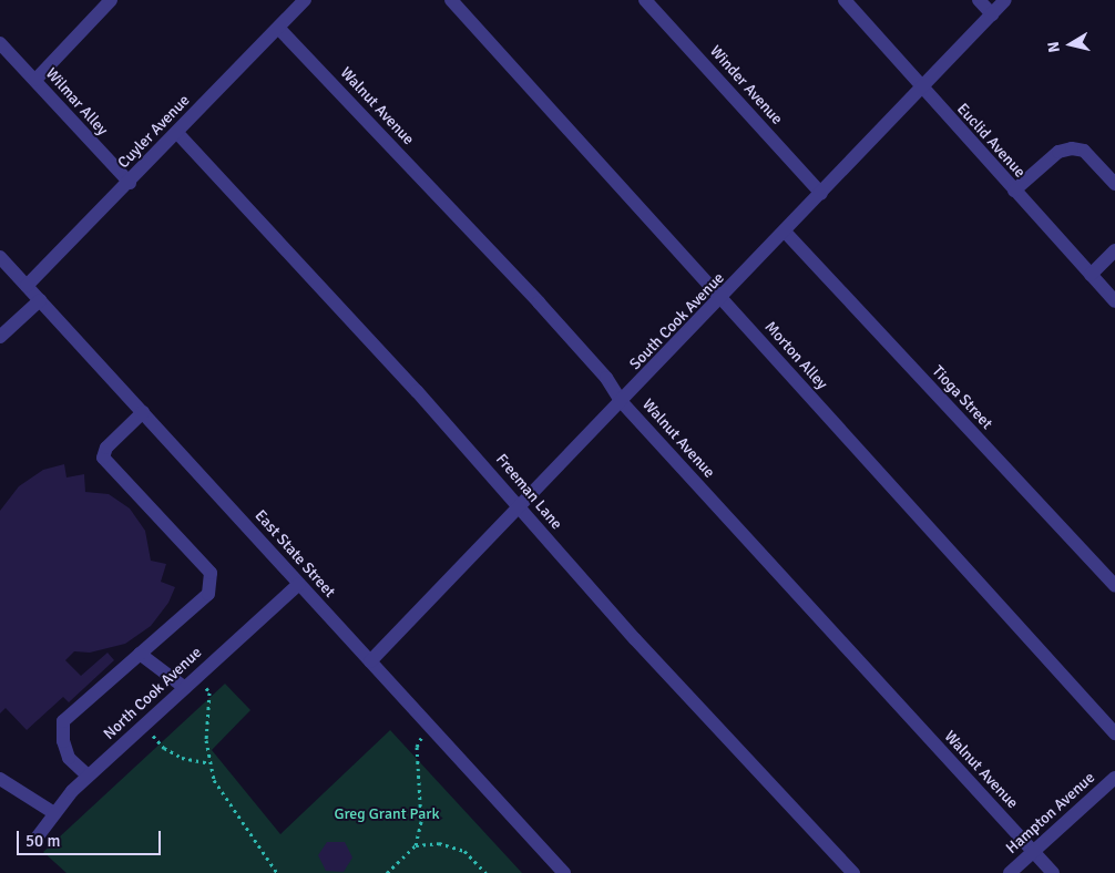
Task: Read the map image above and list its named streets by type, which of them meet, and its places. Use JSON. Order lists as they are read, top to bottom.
{
  "streets": {
    "street": [
      "Winder Avenue",
      "Wilmar Alley",
      "Walnut Avenue",
      "Cuyler Avenue",
      "Euclid Avenue",
      "South Cook Avenue",
      "Morton Alley",
      "Tioga Street",
      "Freeman Lane",
      "East State Street",
      "North Cook Avenue",
      "Hampton Avenue"
    ]
  },
  "crossings": [
    ["Winder Avenue", "South Cook Avenue"],
    ["Wilmar Alley", "Cuyler Avenue"],
    ["Walnut Avenue", "Cuyler Avenue"],
    ["Walnut Avenue", "South Cook Avenue"],
    ["Walnut Avenue", "Hampton Avenue"],
    ["Cuyler Avenue", "Freeman Lane"],
    ["Cuyler Avenue", "East State Street"],
    ["Euclid Avenue", "South Cook Avenue"],
    ["South Cook Avenue", "Morton Alley"],
    ["South Cook Avenue", "Tioga Street"],
    ["South Cook Avenue", "Freeman Lane"],
    ["South Cook Avenue", "East State Street"],
    ["East State Street", "North Cook Avenue"]
  ],
  "parks": ["Greg Grant Park"],
  "scale_bar": "50 m",
  "north": "left"
}
